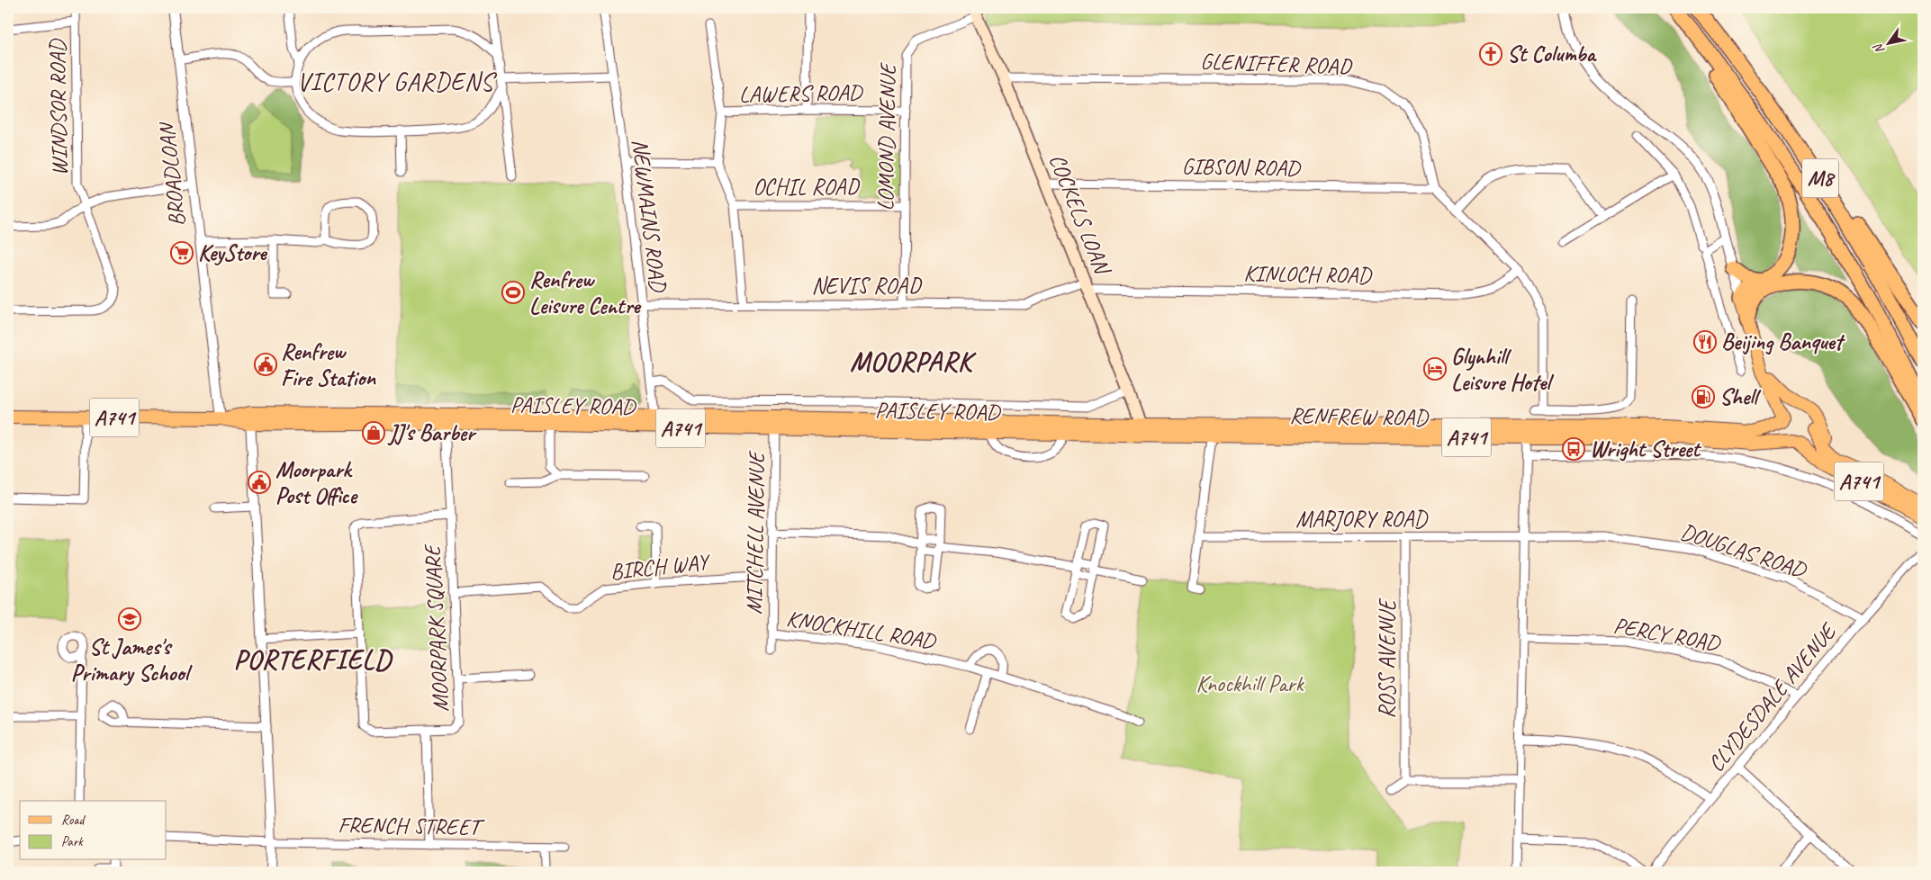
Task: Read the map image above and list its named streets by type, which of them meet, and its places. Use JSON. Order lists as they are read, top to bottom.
{
  "streets": {
    "highway": ["M8"],
    "main road": [
      "COCKELS LOAN",
      "PAISLEY ROAD",
      "RENFREW ROAD",
      "A741"
    ],
    "street": [
      "GLENIFFER ROAD",
      "LAWERS ROAD",
      "WINDSOR ROAD",
      "LOMOND AVENUE",
      "GIBSON ROAD",
      "BROADLOAN",
      "OCHIL ROAD",
      "NEWMAINS ROAD",
      "KINLOCH ROAD",
      "NEVIS ROAD",
      "MARJORY ROAD",
      "MITCHELL AVENUE",
      "DOUGLAS ROAD",
      "BIRCH WAY",
      "MOORPARK SQUARE",
      "KNOCKHILL ROAD",
      "PERCY ROAD",
      "ROSS AVENUE",
      "CLYDESDALE AVENUE",
      "FRENCH STREET"
    ]
  },
  "crossings": [
    ["GLENIFFER ROAD", "GIBSON ROAD"],
    ["GLENIFFER ROAD", "COCKELS LOAN"],
    ["LAWERS ROAD", "LOMOND AVENUE"],
    ["LOMOND AVENUE", "OCHIL ROAD"],
    ["LOMOND AVENUE", "COCKELS LOAN"],
    ["LOMOND AVENUE", "NEVIS ROAD"],
    ["GIBSON ROAD", "COCKELS LOAN"],
    ["BROADLOAN", "PAISLEY ROAD"],
    ["COCKELS LOAN", "KINLOCH ROAD"],
    ["COCKELS LOAN", "NEVIS ROAD"],
    ["COCKELS LOAN", "PAISLEY ROAD"],
    ["COCKELS LOAN", "RENFREW ROAD"],
    ["NEWMAINS ROAD", "NEVIS ROAD"],
    ["NEWMAINS ROAD", "PAISLEY ROAD"],
    ["KINLOCH ROAD", "NEVIS ROAD"],
    ["PAISLEY ROAD", "RENFREW ROAD"],
    ["PAISLEY ROAD", "MITCHELL AVENUE"],
    ["PAISLEY ROAD", "MOORPARK SQUARE"],
    ["RENFREW ROAD", "A741"],
    ["MARJORY ROAD", "DOUGLAS ROAD"],
    ["MARJORY ROAD", "ROSS AVENUE"],
    ["MITCHELL AVENUE", "BIRCH WAY"],
    ["MITCHELL AVENUE", "KNOCKHILL ROAD"],
    ["DOUGLAS ROAD", "CLYDESDALE AVENUE"],
    ["BIRCH WAY", "MOORPARK SQUARE"],
    ["PERCY ROAD", "CLYDESDALE AVENUE"]
  ],
  "districts": ["VICTORY GARDENS", "MOORPARK", "PORTERFIELD"],
  "parks": ["Knockhill Park"],
  "places": {
    "church": ["St Columba"],
    "supermarket": ["KeyStore"],
    "sports": ["Renfrew Leisure Centre"],
    "restaurant": ["Beijing Banquet"],
    "public building": ["Renfrew Fire Station", "Moorpark Post Office"],
    "hotel": ["Glynhill Leisure Hotel"],
    "fuel station": ["Shell"],
    "shop": ["JJ's Barber"],
    "bus stop": ["Wright Street"],
    "school or university": ["St James's Primary School"]
  },
  "legend": ["Road", "Park"],
  "north": "bottom left"
}
